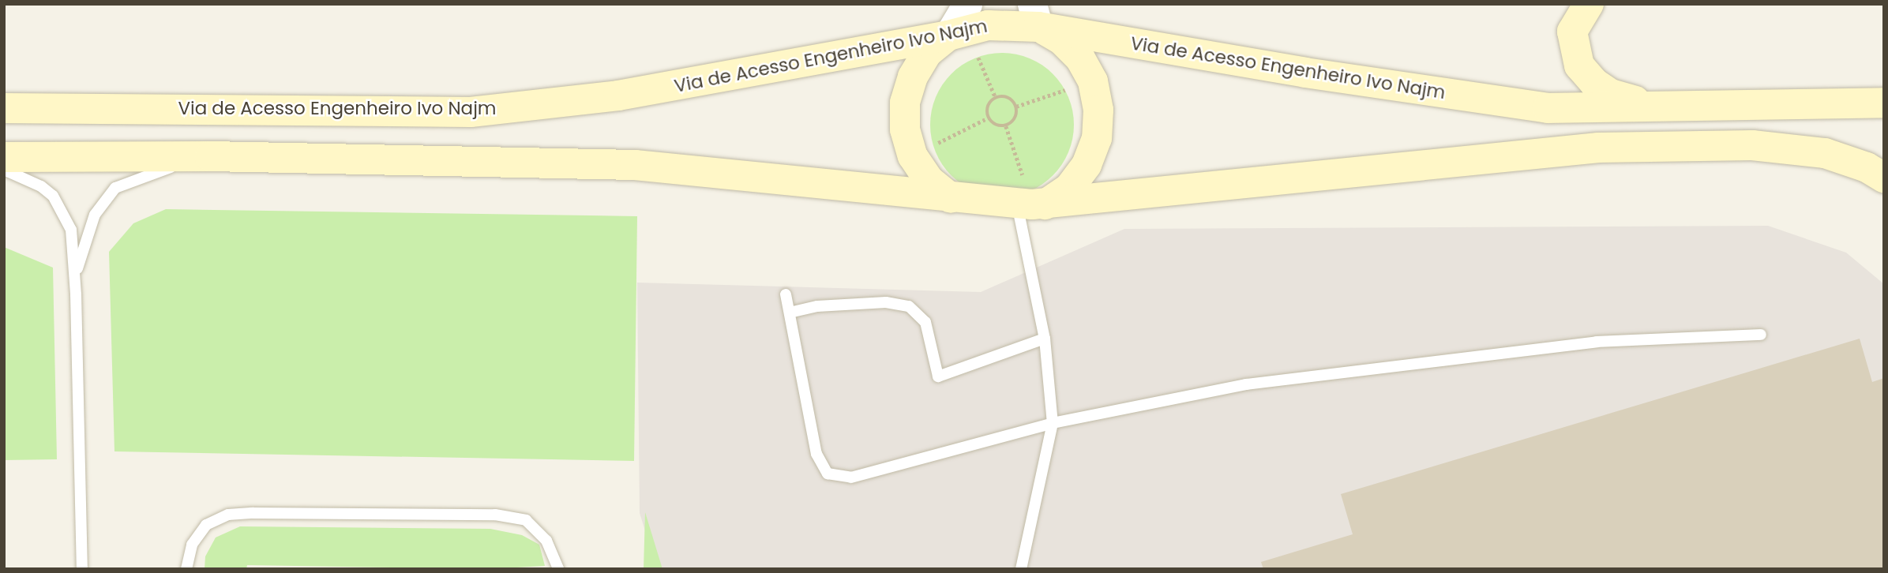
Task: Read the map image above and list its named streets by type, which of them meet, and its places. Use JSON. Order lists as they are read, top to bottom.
{
  "streets": {
    "main road": ["Via de Acesso Engenheiro Ivo Najm"]
  }
}
